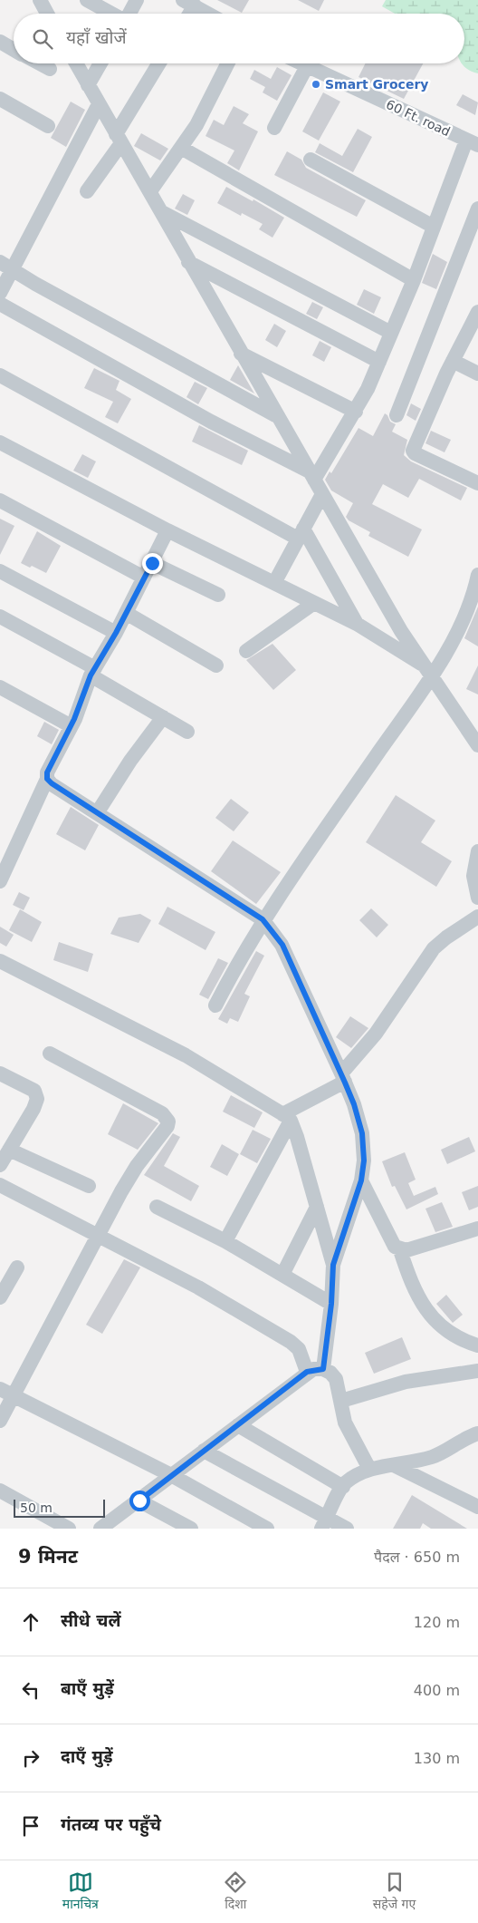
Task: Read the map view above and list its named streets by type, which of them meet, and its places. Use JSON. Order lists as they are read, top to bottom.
{
  "streets": {
    "street": ["60 Ft. road"]
  },
  "places": ["Smart Grocery"],
  "scale_bar": "50 m",
  "page": {
    "search": "यहाँ खोजें",
    "scale": "50 m",
    "heading": ["9 मिनट", "पैदल · 650 m"],
    "list": [
      ["सीधे चलें", "120 m"],
      ["बाएँ मुड़ें", "400 m"],
      ["दाएँ मुड़ें", "130 m"],
      "गंतव्य पर पहुँचे"
    ],
    "nav": ["मानचित्र", "दिशा", "सहेजे गए"]
  }
}
